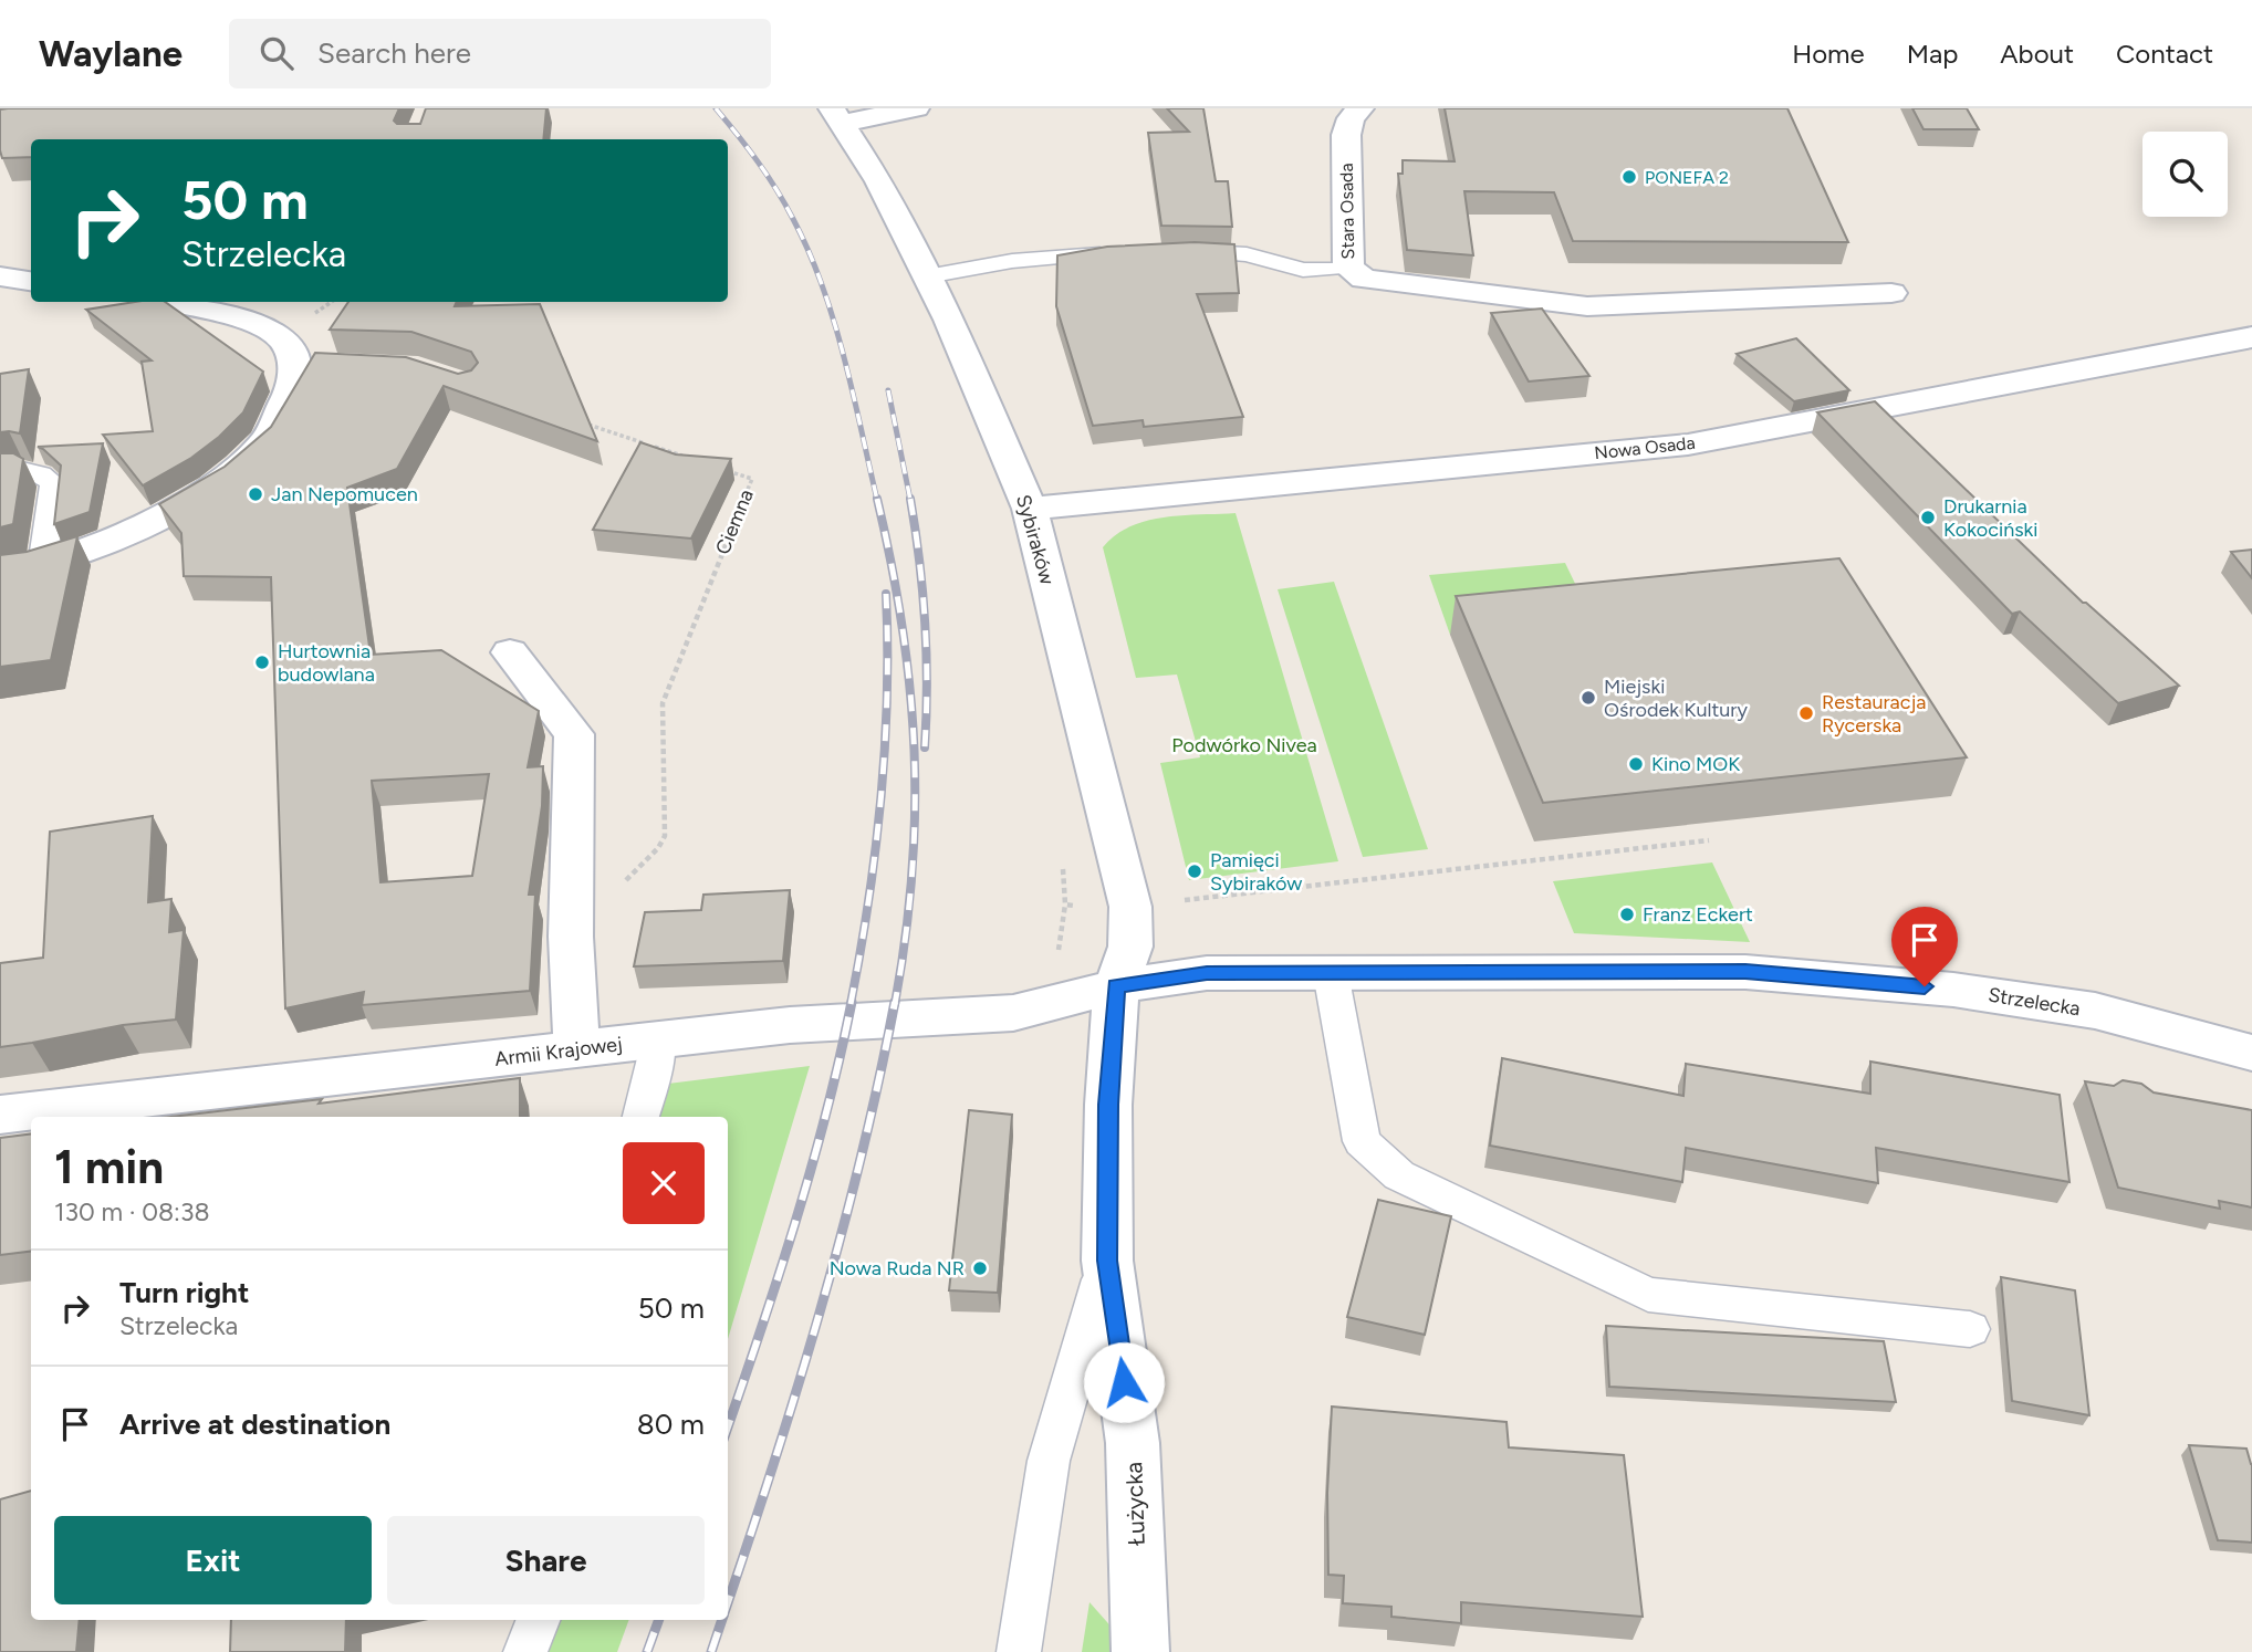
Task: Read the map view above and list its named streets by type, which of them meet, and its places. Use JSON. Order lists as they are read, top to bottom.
{
  "streets": {
    "street": [
      "Stara Osada",
      "Nowa Osada",
      "Sybiraków",
      "Strzelecka",
      "Armii Krajowej",
      "Łużycka"
    ],
    "path": ["Ciemna"]
  },
  "crossings": [
    ["Nowa Osada", "Sybiraków"],
    ["Sybiraków", "Strzelecka"],
    ["Sybiraków", "Armii Krajowej"],
    ["Sybiraków", "Łużycka"],
    ["Strzelecka", "Armii Krajowej"],
    ["Strzelecka", "Łużycka"],
    ["Armii Krajowej", "Łużycka"]
  ],
  "parks": ["Podwórko Nivea"],
  "places": [
    "PONEFA 2",
    "Jan Nepomucen",
    "Drukarnia Kokociński",
    "Hurtownia budowlana",
    "Miejski Ośrodek Kultury",
    "Restauracja Rycerska",
    "Kino MOK",
    "Pamięci Sybiraków",
    "Franz Eckert",
    "Nowa Ruda NR"
  ],
  "page": {
    "header": "Waylane",
    "search": "Search here",
    "nav": [
      "Home",
      "Map",
      "About",
      "Contact"
    ],
    "turn": ["50 m", "Strzelecka"],
    "heading": ["1 min", "130 m · 08:38"],
    "list": [
      {
        "name": "Turn right",
        "note": "Strzelecka",
        "value": "50 m"
      },
      {
        "name": "Arrive at destination",
        "value": "80 m"
      }
    ],
    "buttons": ["Exit", "Share"]
  }
}
